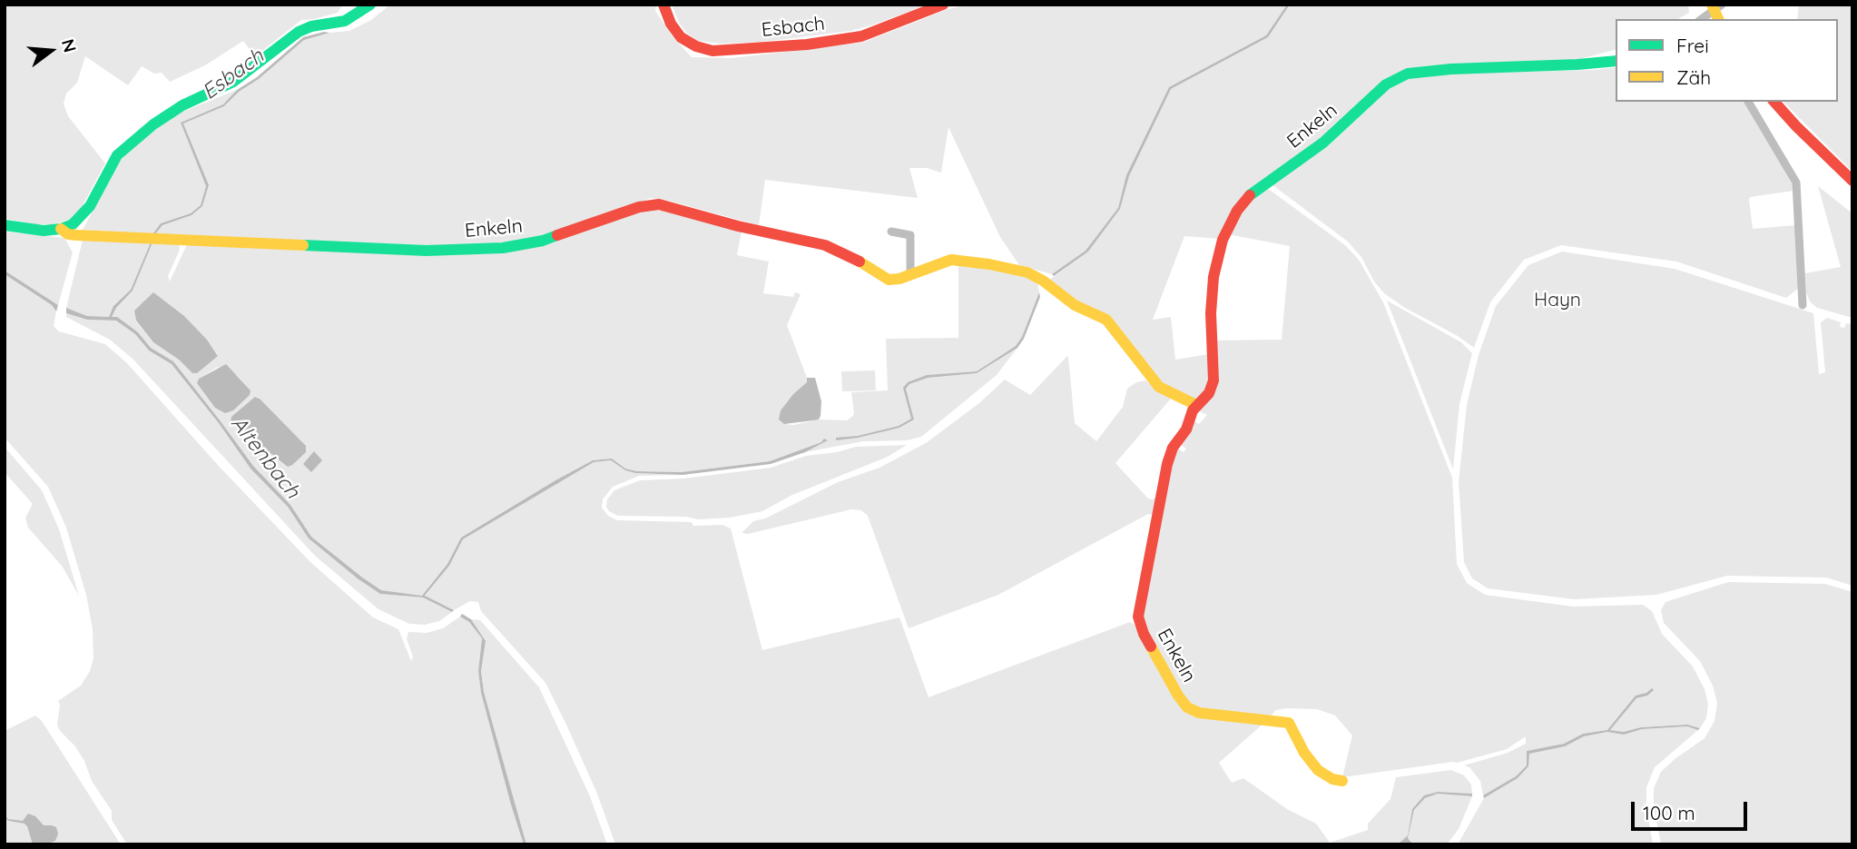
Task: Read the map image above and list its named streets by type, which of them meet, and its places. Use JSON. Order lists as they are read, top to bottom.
{
  "streets": {
    "street": ["Esbach", "Enkeln"]
  },
  "water": ["Esbach", "Altenbach"],
  "parks": ["Hayn"],
  "legend": ["Frei", "Zäh"],
  "scale_bar": "100 m",
  "north": "right"
}
